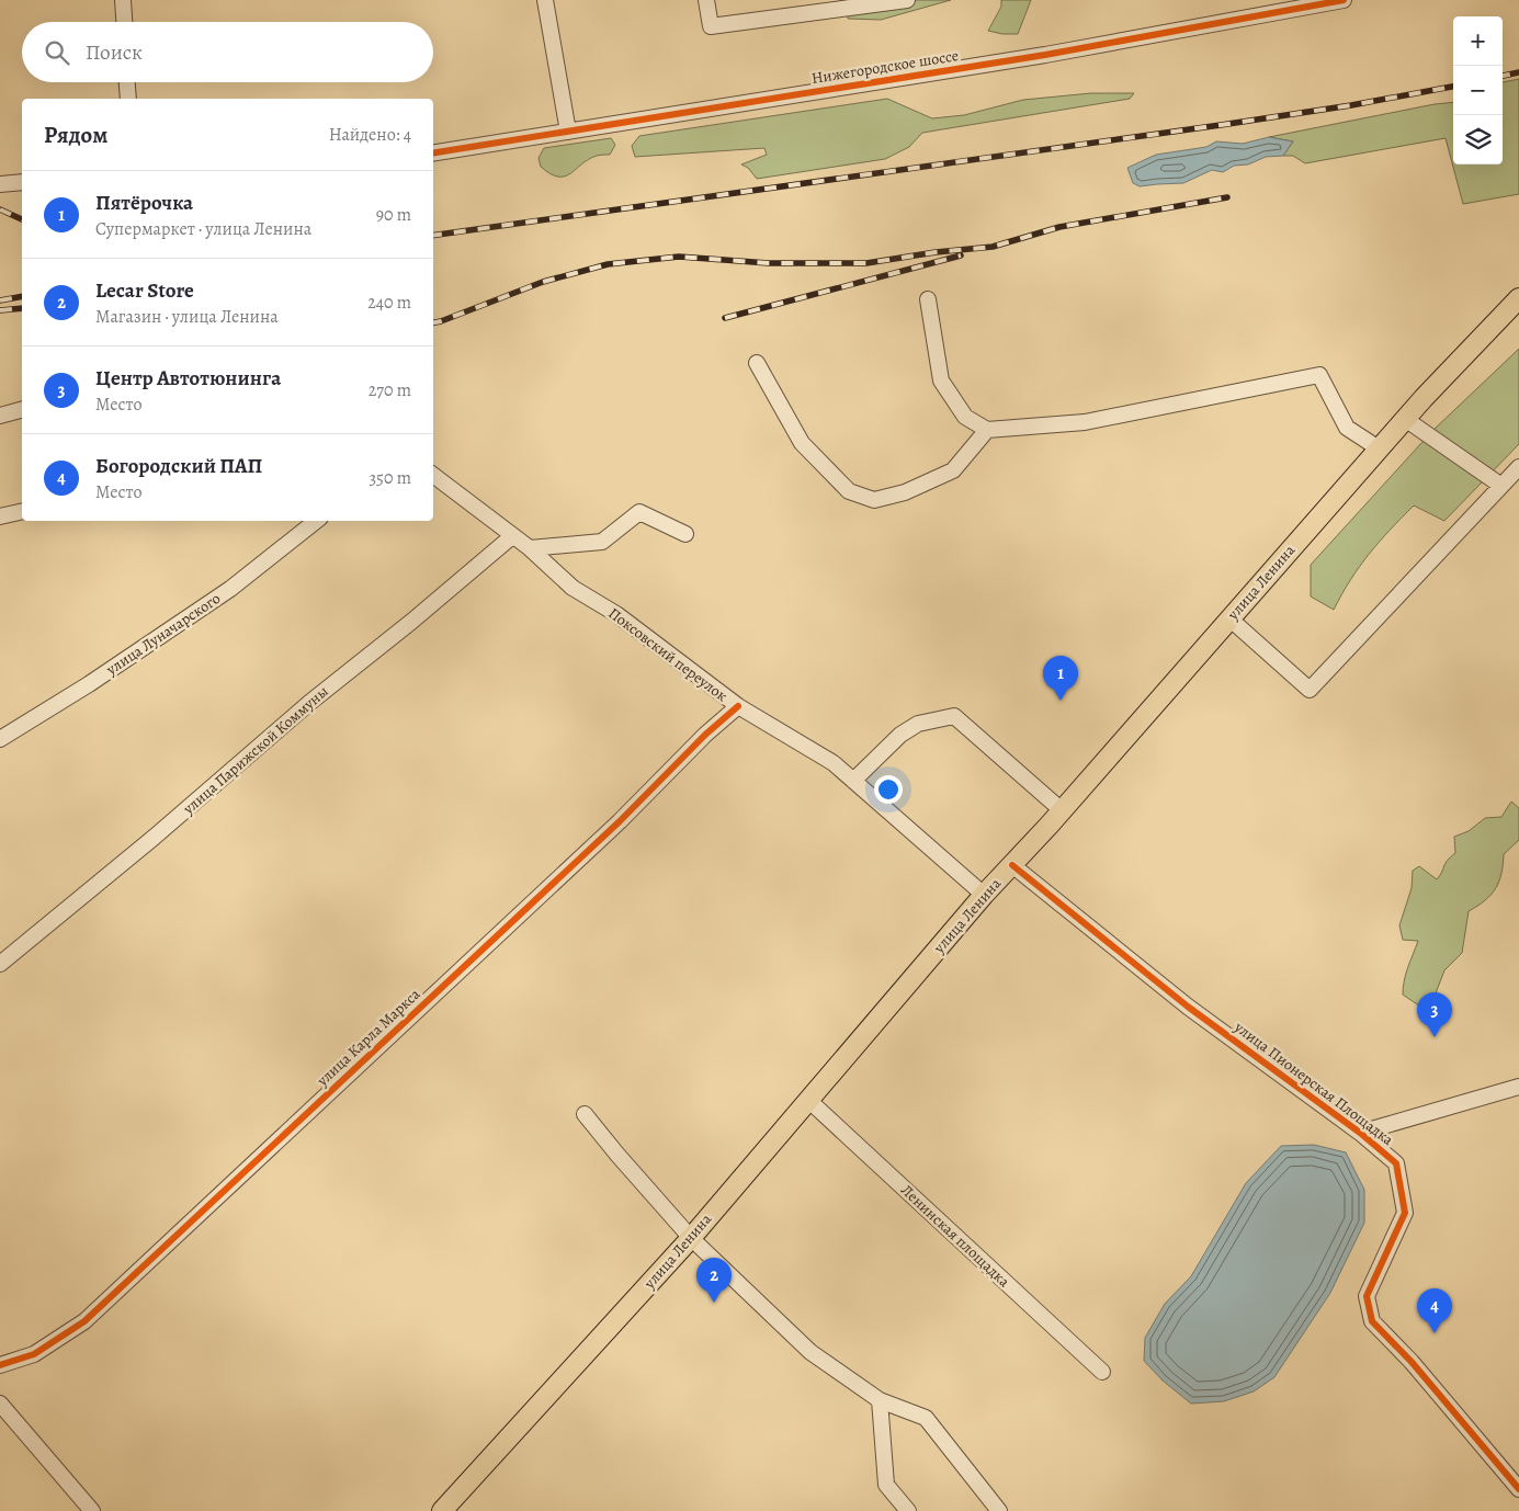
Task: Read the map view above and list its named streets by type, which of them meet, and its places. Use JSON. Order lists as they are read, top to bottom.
{
  "streets": {
    "main road": ["улица Ленина"],
    "street": [
      "Нижегородское шоссе",
      "улица Луначарского",
      "Поксовский переулок",
      "улица Парижской Коммуны",
      "улица Карла Маркса",
      "улица Пионерская Площадка",
      "Ленинская площадка"
    ]
  },
  "crossings": [
    ["улица Ленина", "Поксовский переулок"],
    ["улица Ленина", "улица Пионерская Площадка"],
    ["улица Ленина", "Ленинская площадка"],
    ["Поксовский переулок", "улица Парижской Коммуны"],
    ["Поксовский переулок", "улица Карла Маркса"]
  ],
  "page": {
    "map_buttons": ["+", "−"],
    "search": "Поиск",
    "heading": ["Рядом", "Найдено: 4"],
    "list": [
      {
        "mark": "1",
        "name": "Пятёрочка",
        "note": "Супермаркет · улица Ленина",
        "value": "90 m"
      },
      {
        "mark": "2",
        "name": "Lecar Store",
        "note": "Магазин · улица Ленина",
        "value": "240 m"
      },
      {
        "mark": "3",
        "name": "Центр Автотюнинга",
        "note": "Место",
        "value": "270 m"
      },
      {
        "mark": "4",
        "name": "Богородский ПАП",
        "note": "Место",
        "value": "350 m"
      }
    ],
    "pins": [
      "1",
      "3",
      "2",
      "4"
    ]
  }
}
